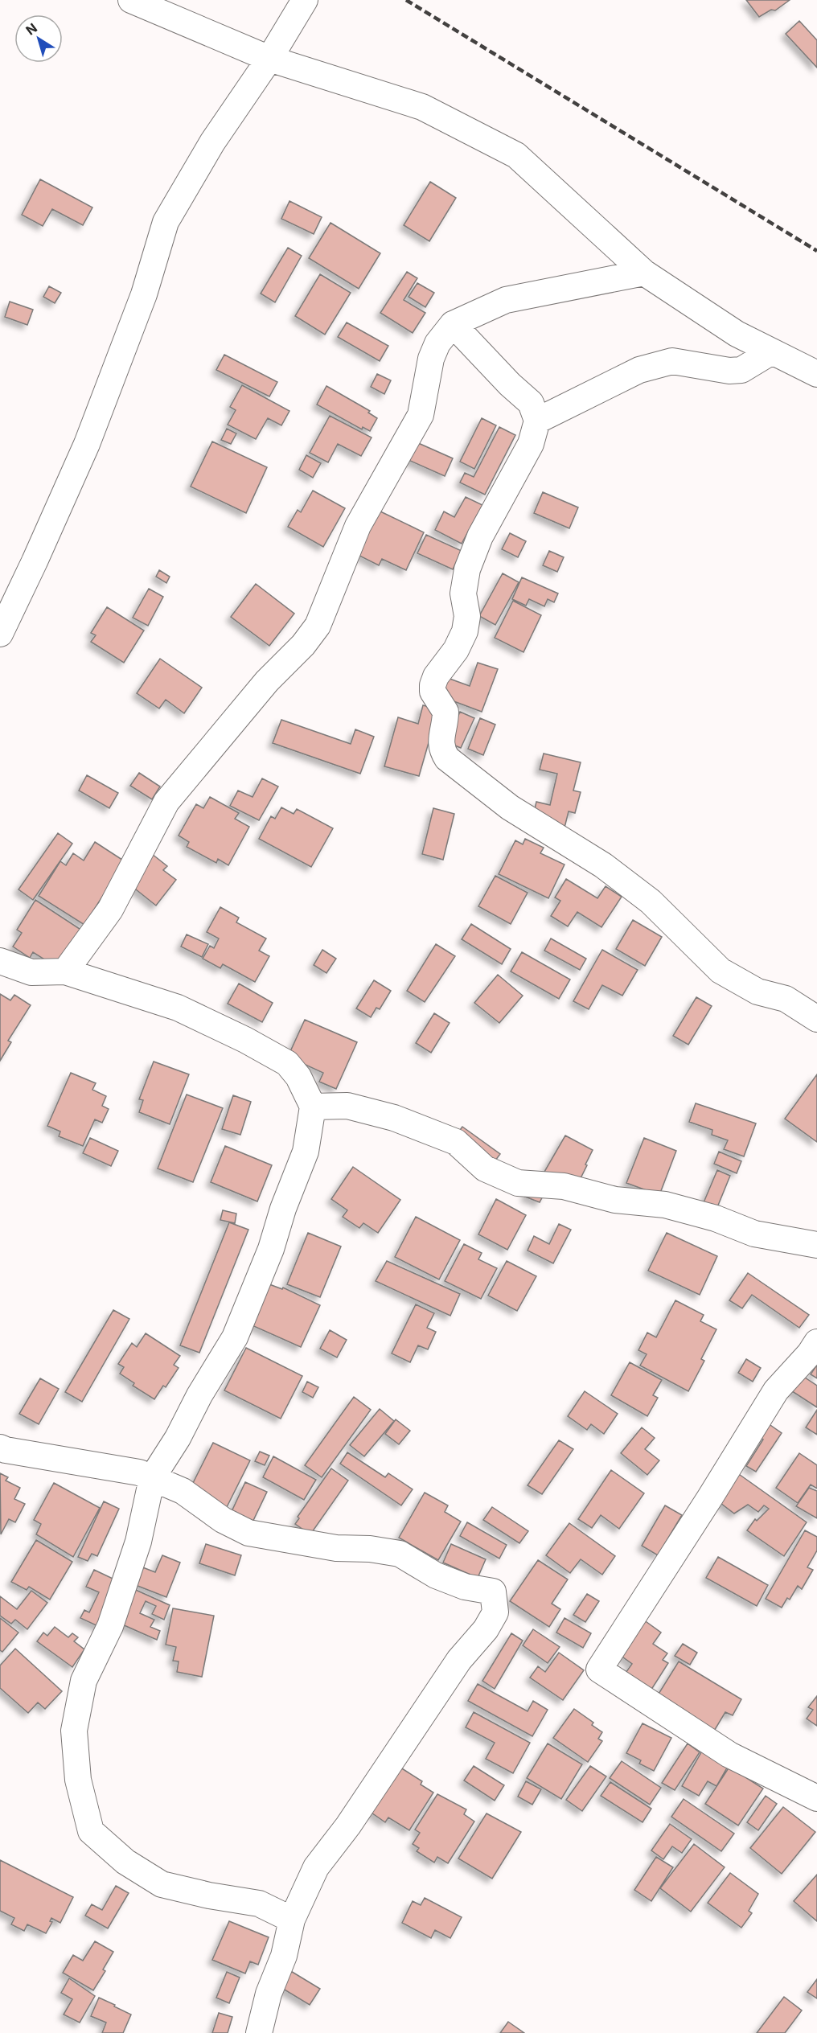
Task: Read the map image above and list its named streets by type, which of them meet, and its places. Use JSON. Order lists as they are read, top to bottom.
{
  "north": "top left"
}
